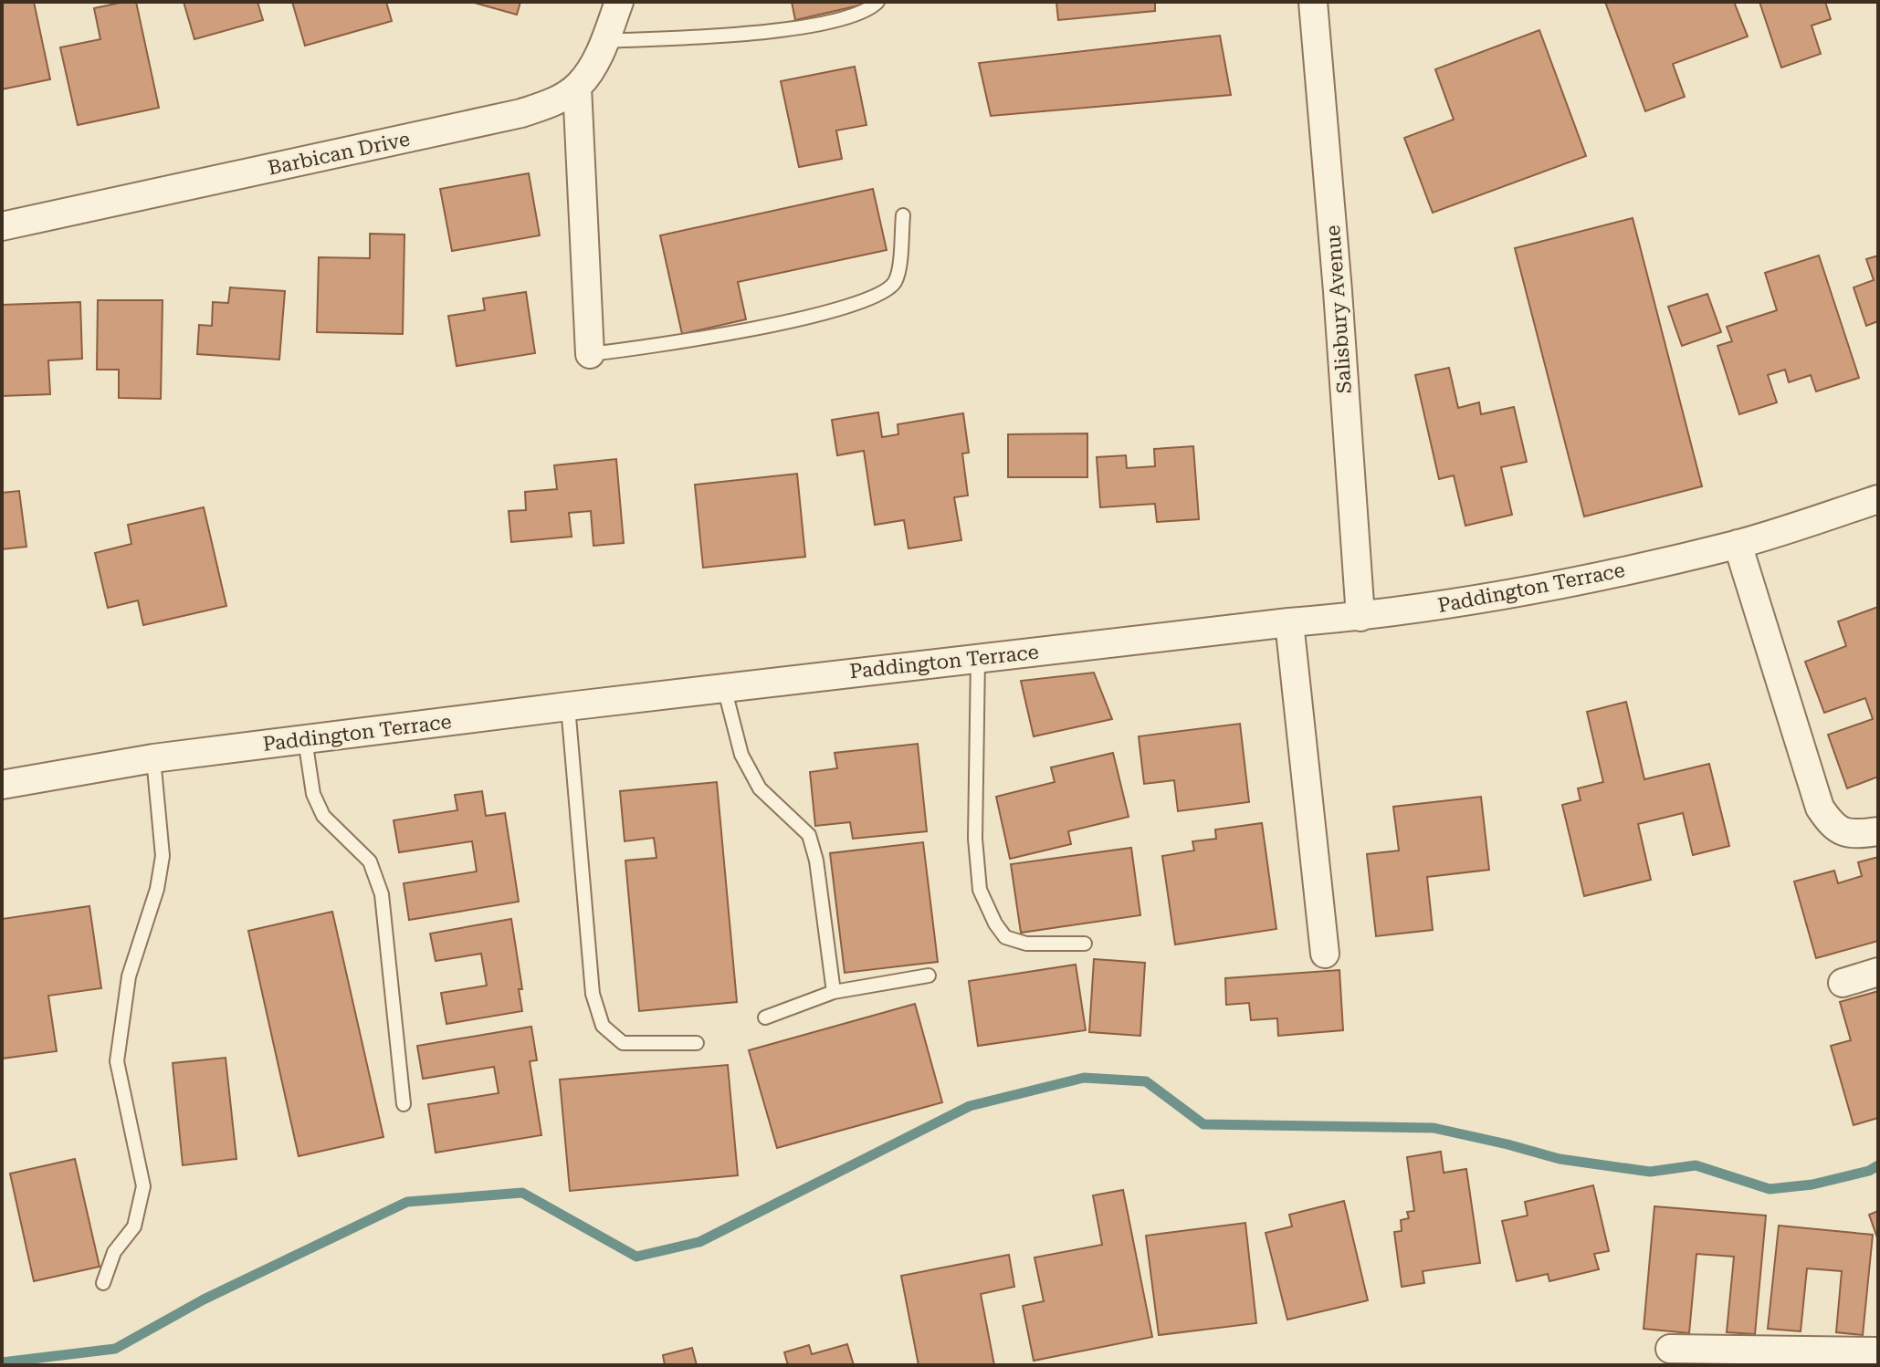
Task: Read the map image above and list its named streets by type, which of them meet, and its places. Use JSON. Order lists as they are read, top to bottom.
{
  "streets": {
    "street": ["Barbican Drive", "Salisbury Avenue", "Paddington Terrace"]
  },
  "crossings": [
    ["Salisbury Avenue", "Paddington Terrace"]
  ]
}
